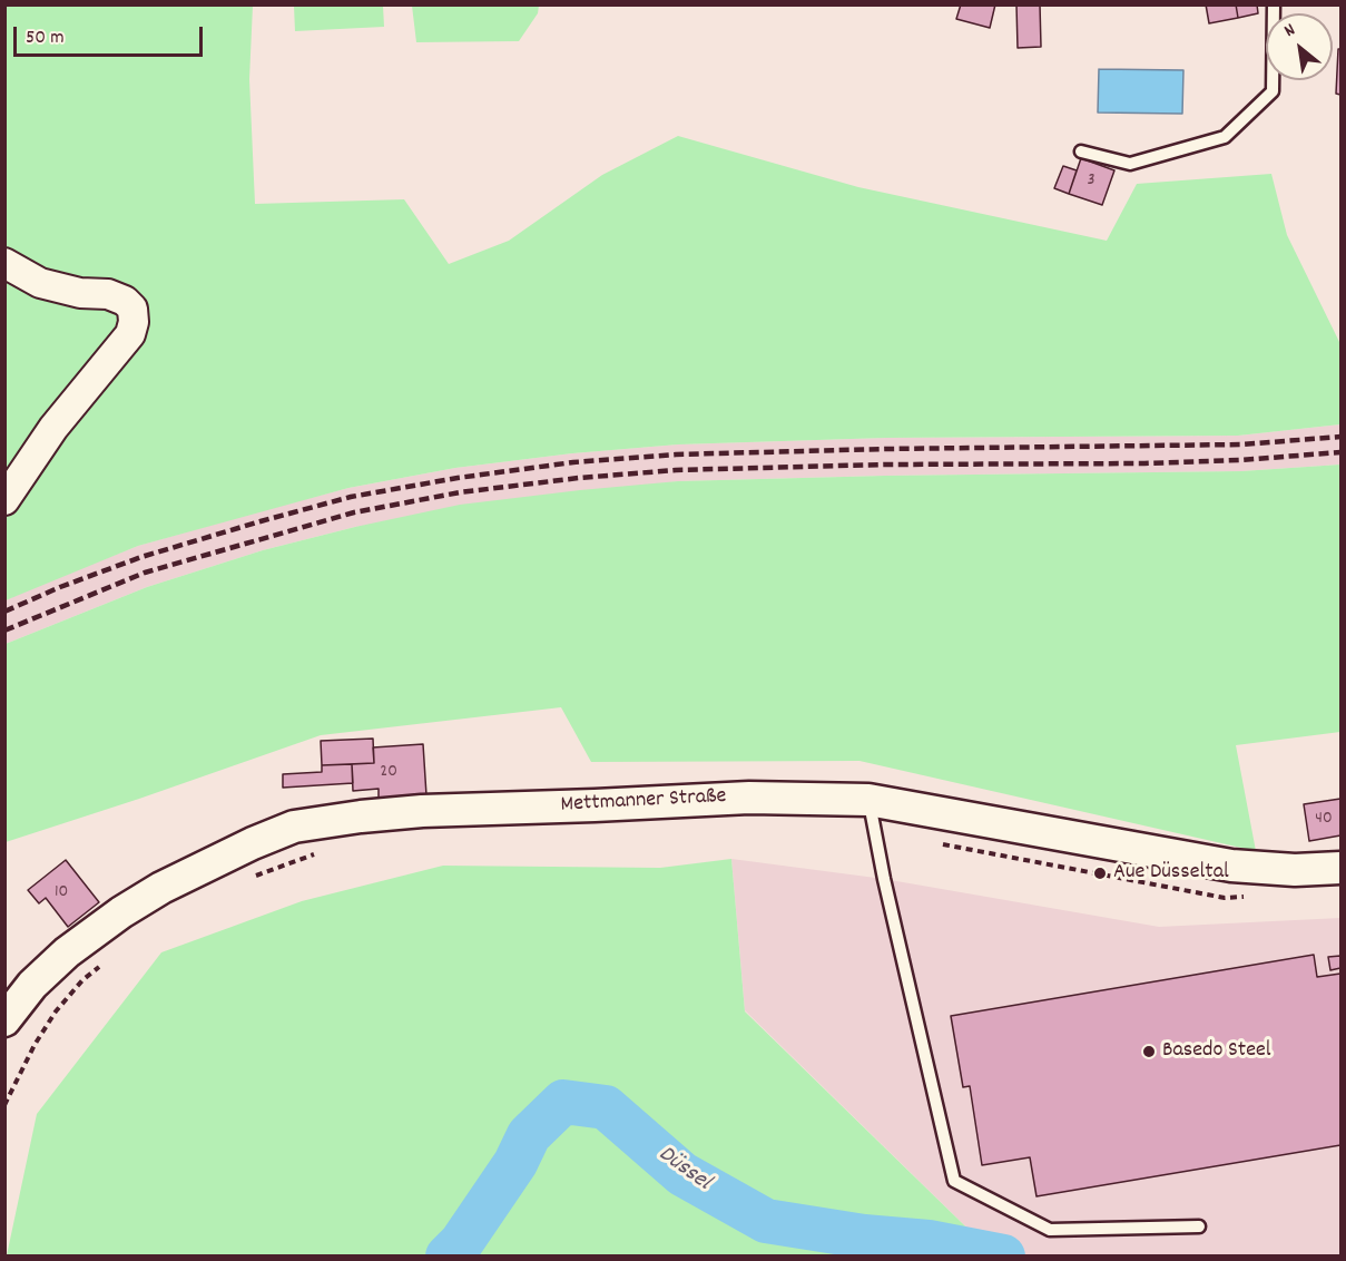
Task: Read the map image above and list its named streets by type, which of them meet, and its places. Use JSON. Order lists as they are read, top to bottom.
{
  "streets": {
    "main road": ["Mettmanner Straße"]
  },
  "water": ["Düssel"],
  "places": ["Aue Düsseltal", "Basedo Steel"],
  "house_numbers": [
    "3",
    "20",
    "40",
    "10"
  ],
  "scale_bar": "50 m",
  "north": "top left"
}
